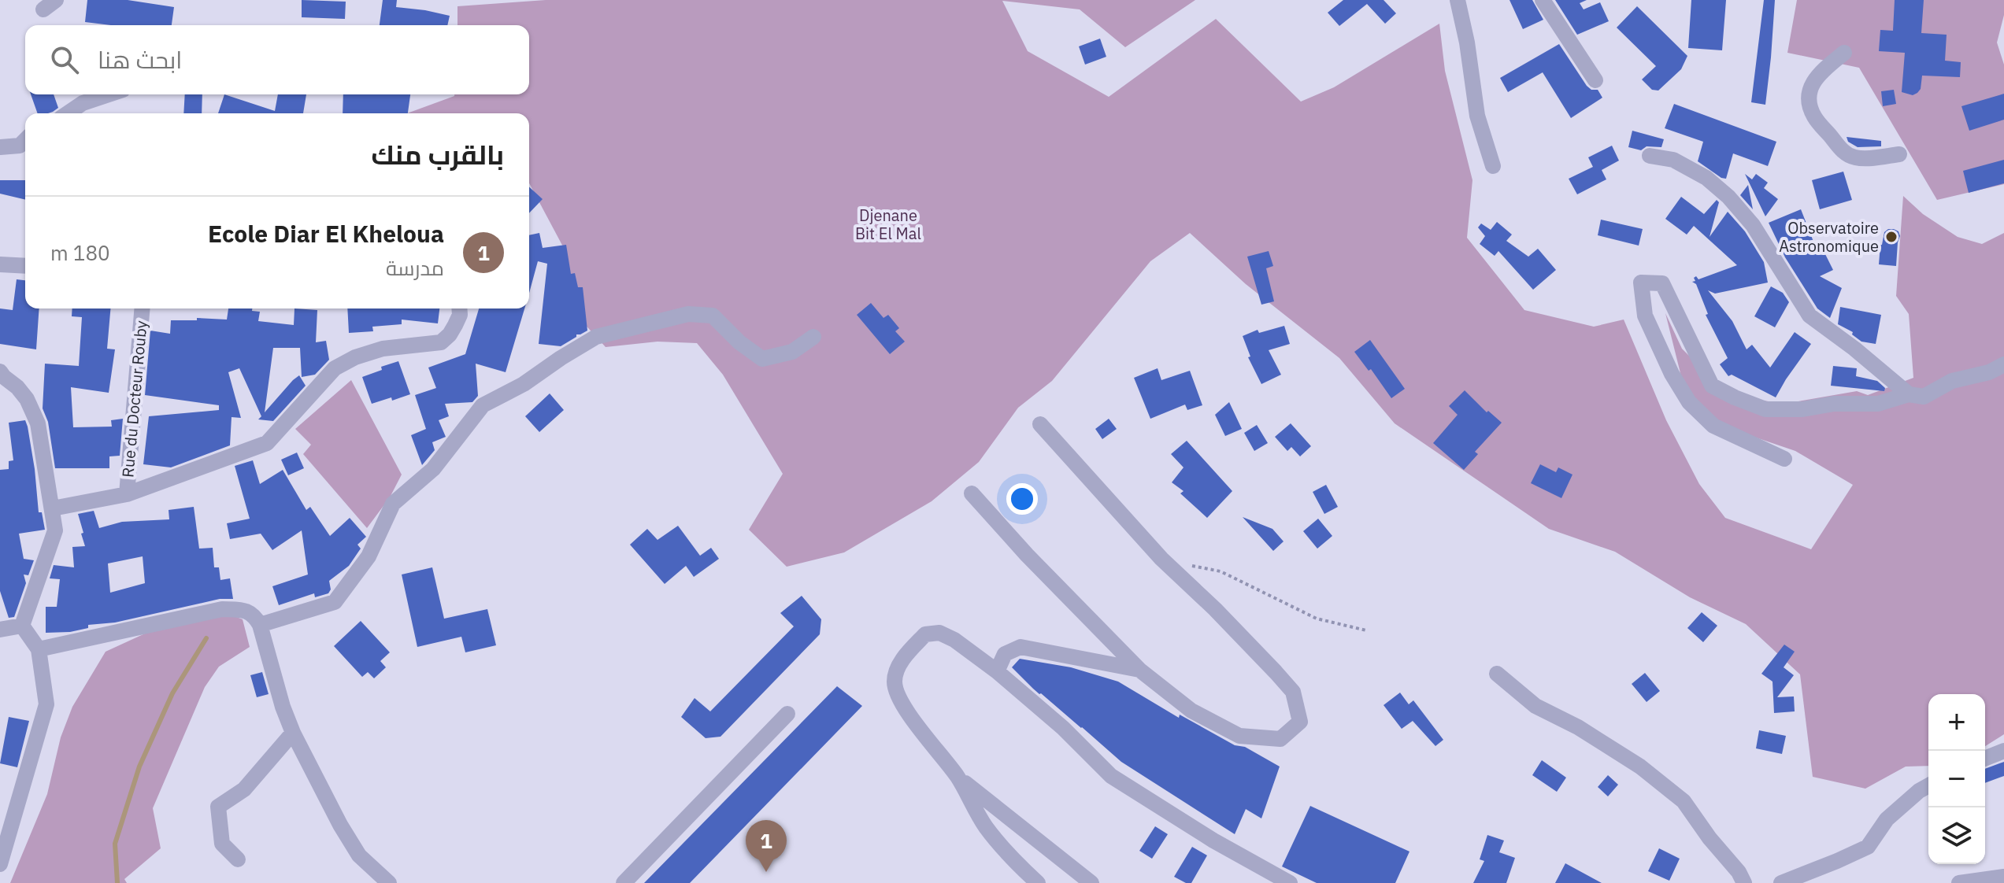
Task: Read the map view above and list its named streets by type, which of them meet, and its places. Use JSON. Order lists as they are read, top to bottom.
{
  "streets": {
    "street": ["Rue du Docteur Rouby"]
  },
  "parks": ["Djenane Bit El Mal"],
  "places": ["Observatoire Astronomique"],
  "page": {
    "search": "ابحث هنا",
    "heading": "بالقرب منك",
    "list": [
      {
        "mark": "1",
        "name": "Ecole Diar El Kheloua",
        "note": "مدرسة",
        "value": "180 m"
      }
    ],
    "map_buttons": ["+", "−"],
    "pins": "1"
  }
}
